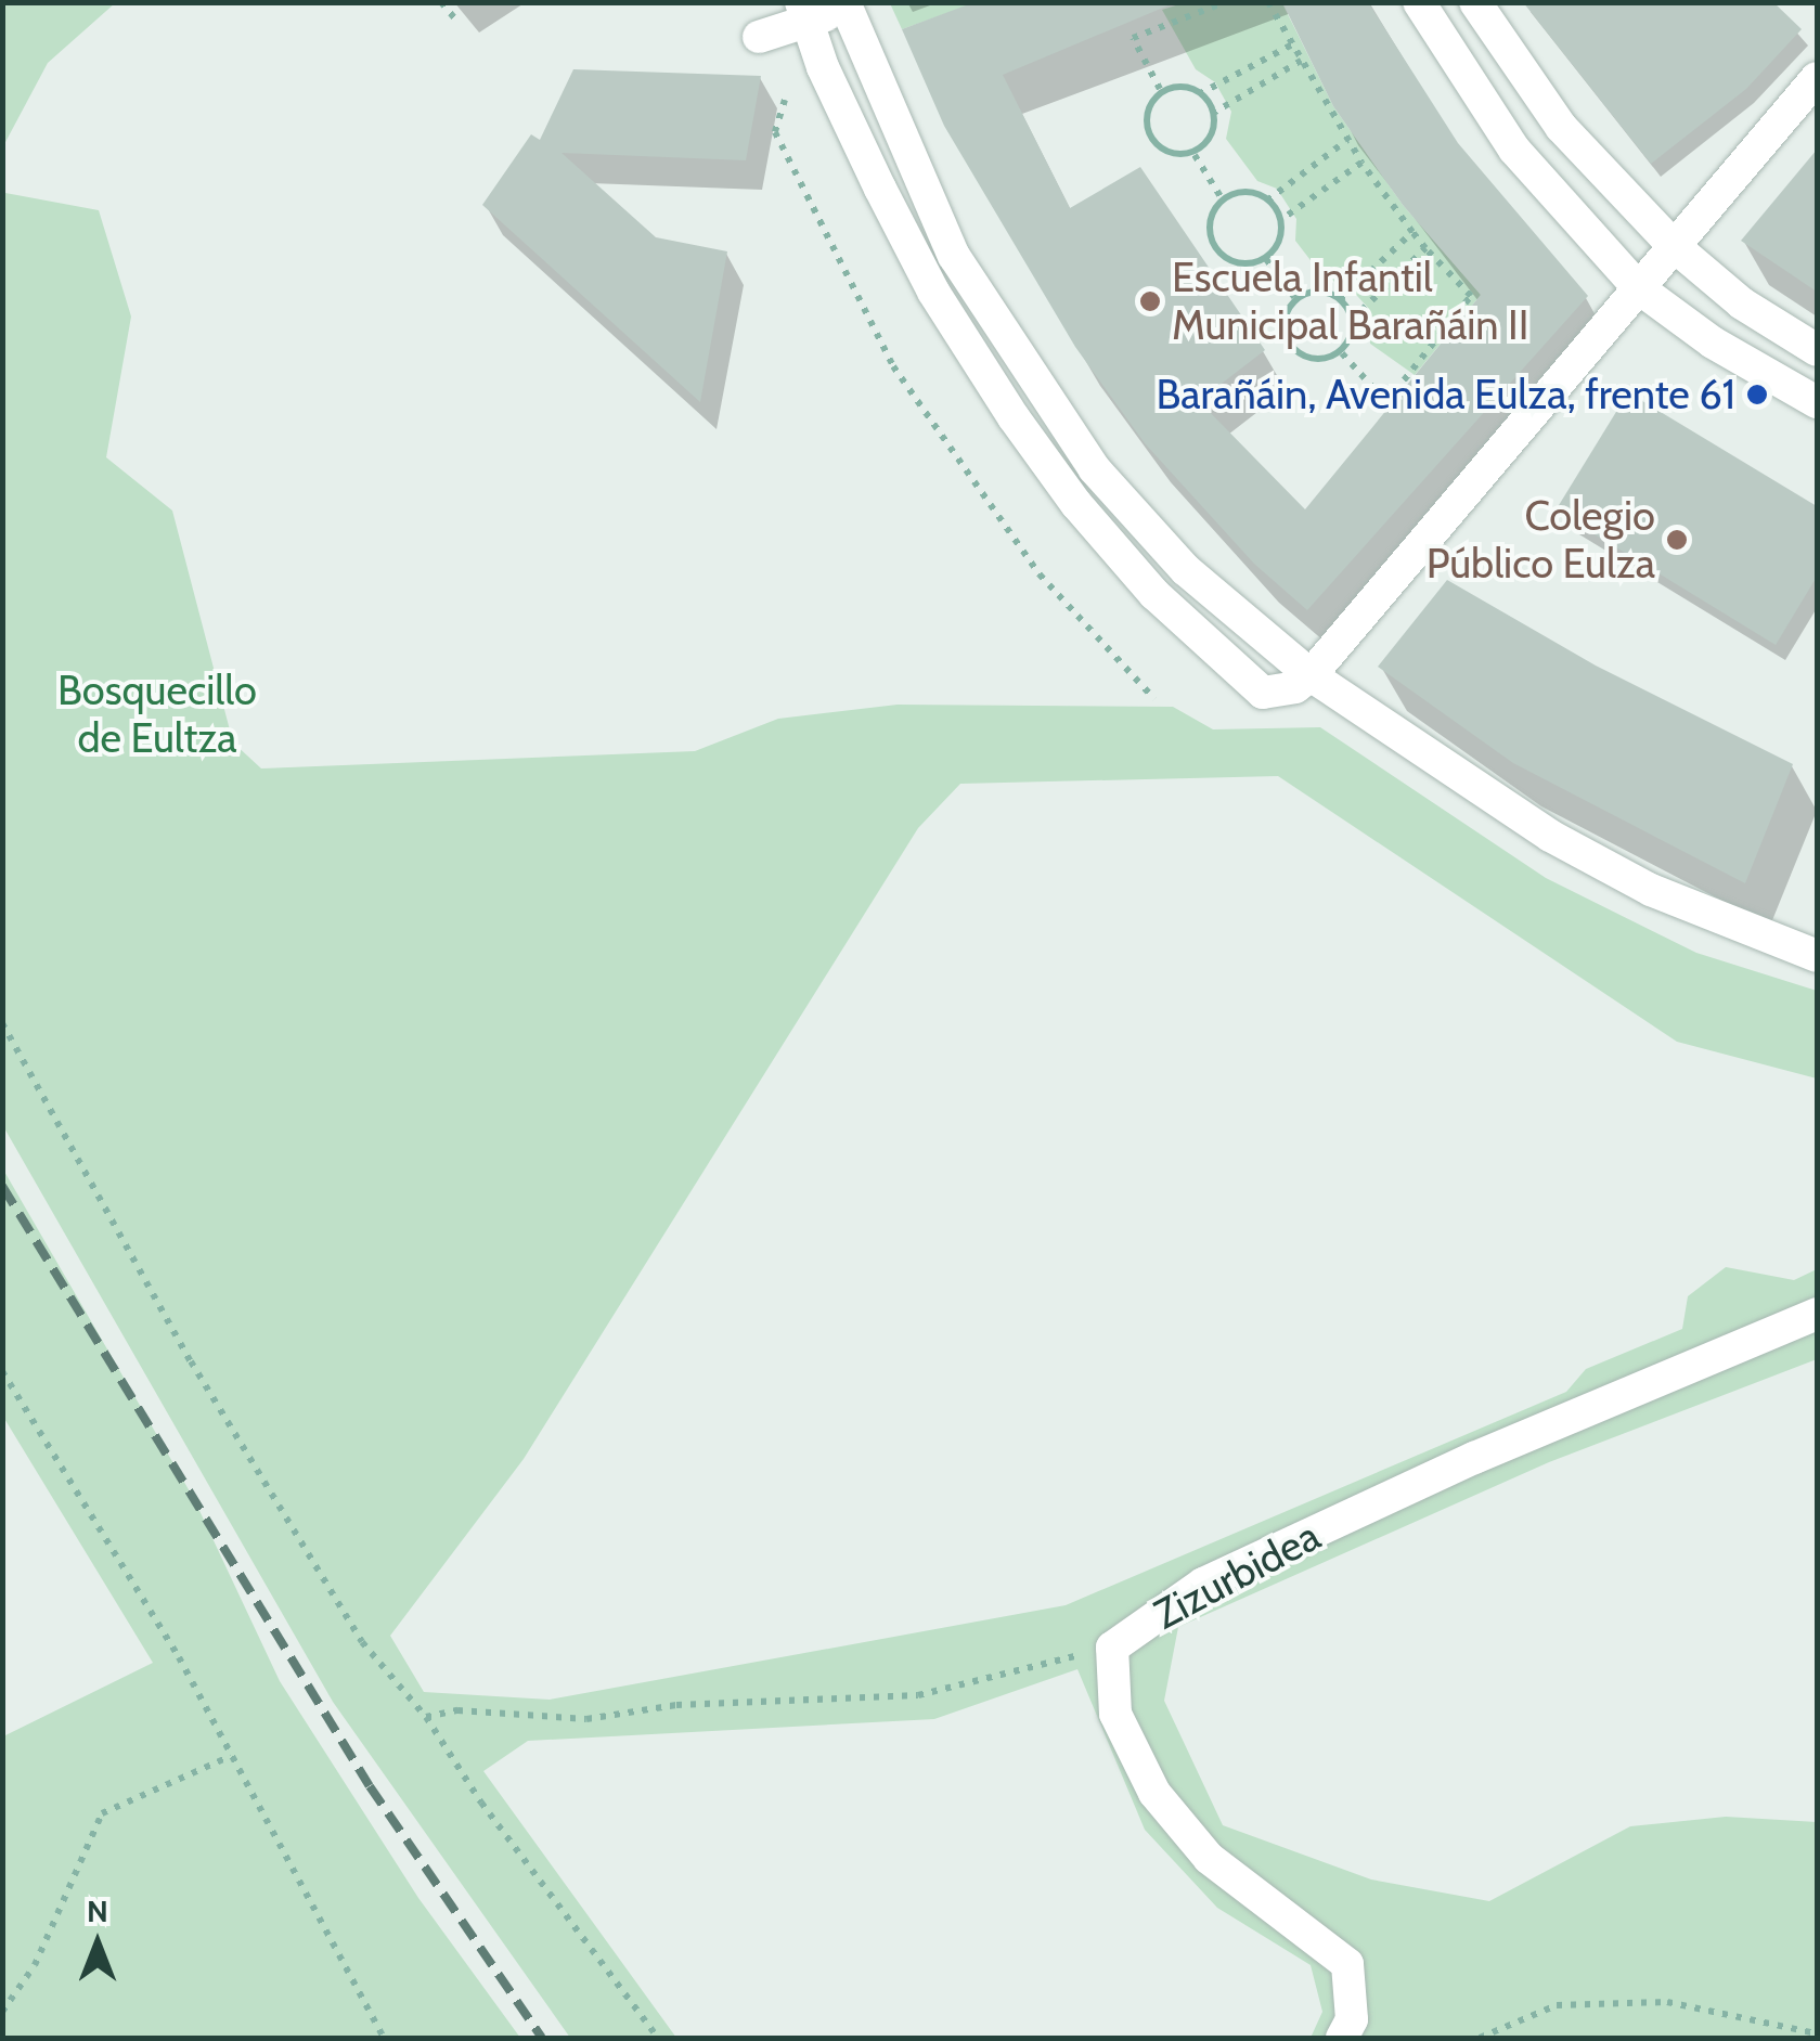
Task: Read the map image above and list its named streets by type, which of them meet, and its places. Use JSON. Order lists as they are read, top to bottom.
{
  "streets": {
    "street": ["Zizurbidea"]
  },
  "parks": ["Bosquecillo de Eultza"],
  "places": ["Escuela Infantil Municipal Barañáin II", "Barañáin, Avenida Eulza, frente 61", "Colegio Público Eulza"],
  "north": "top"
}
